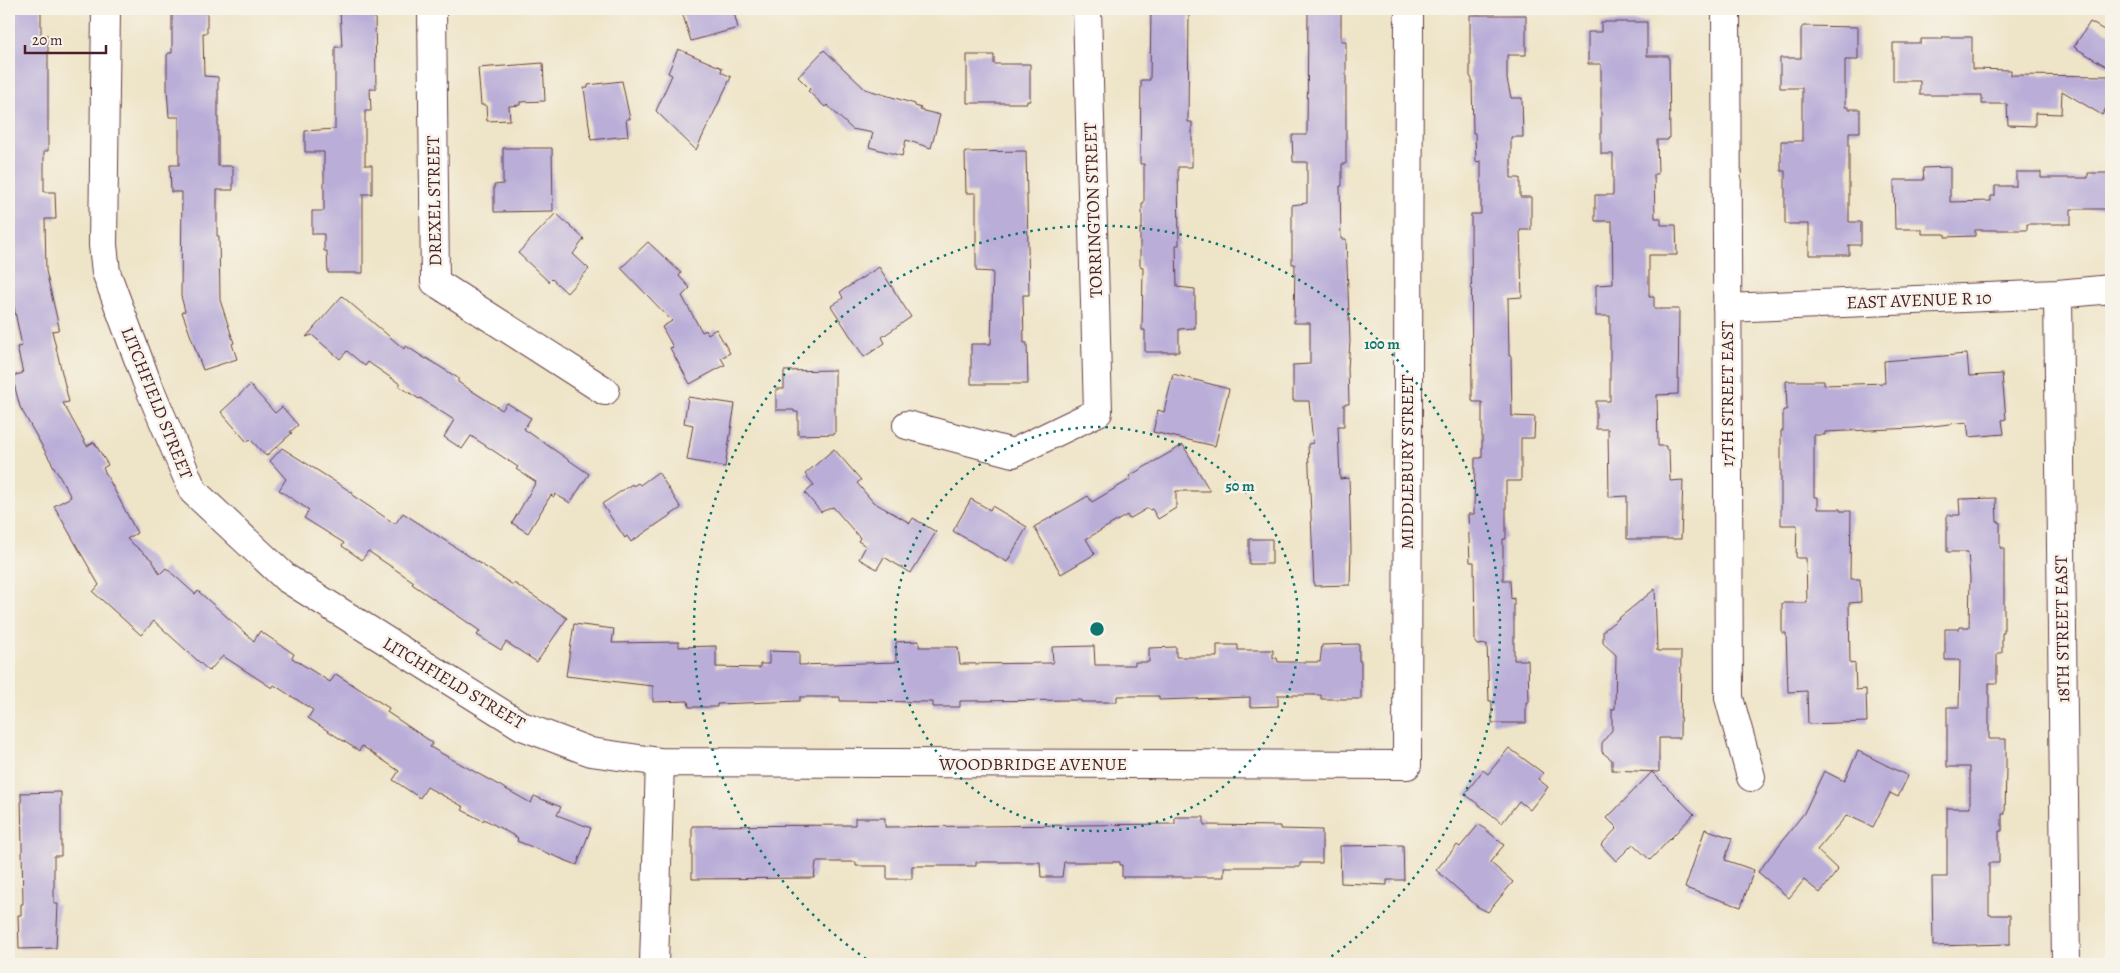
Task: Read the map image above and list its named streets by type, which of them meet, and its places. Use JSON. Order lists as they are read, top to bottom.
{
  "streets": {
    "street": [
      "DREXEL STREET",
      "TORRINGTON STREET",
      "EAST AVENUE R 10",
      "17TH STREET EAST",
      "LITCHFIELD STREET",
      "MIDDLEBURY STREET",
      "18TH STREET EAST",
      "WOODBRIDGE AVENUE"
    ]
  },
  "crossings": [
    ["EAST AVENUE R 10", "17TH STREET EAST"],
    ["EAST AVENUE R 10", "18TH STREET EAST"],
    ["LITCHFIELD STREET", "WOODBRIDGE AVENUE"],
    ["MIDDLEBURY STREET", "WOODBRIDGE AVENUE"]
  ],
  "scale_bar": "20 m",
  "rings": ["100 m", "50 m"]
}
